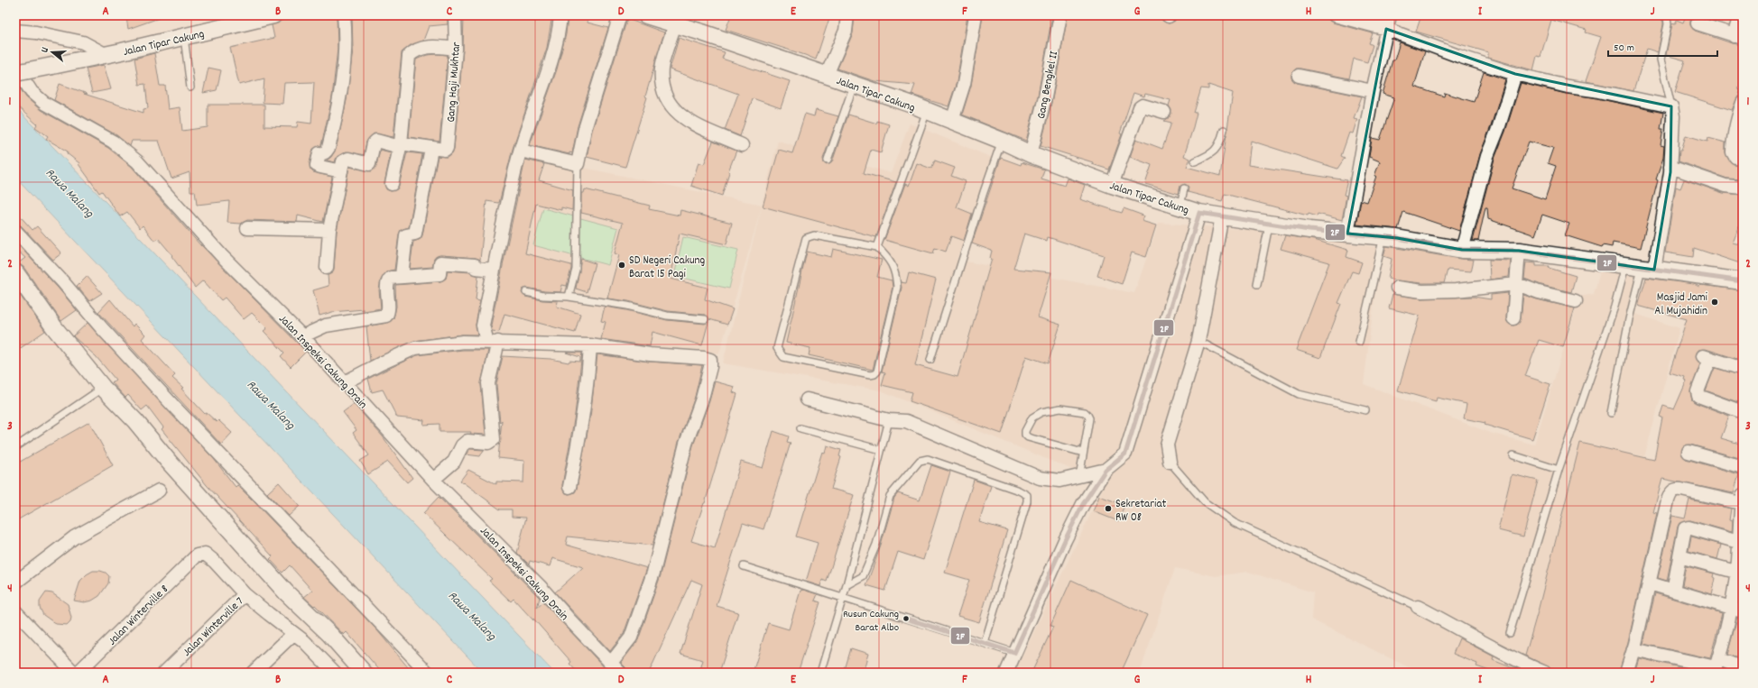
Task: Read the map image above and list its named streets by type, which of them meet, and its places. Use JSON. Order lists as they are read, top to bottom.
{
  "streets": {
    "street": [
      "Jalan Tipar Cakung",
      "Gang Haji Mukhtar",
      "Gang Bengkel II",
      "Jalan Inspeksi Cakung Drain",
      "Jalan Winterville 8",
      "Jalan Winterville 7"
    ]
  },
  "crossings": [
    ["Jalan Tipar Cakung", "Gang Bengkel II"],
    ["Jalan Winterville 8", "Jalan Winterville 7"]
  ],
  "water": ["Rawa Malang"],
  "places": [
    "SD Negeri Cakung Barat 15 Pagi",
    "Masjid Jami Al Mujahidin",
    "Sekretariat RW 08",
    "Rusun Cakung Barat Albo"
  ],
  "lines": ["transit line 2F"],
  "scale_bar": "50 m",
  "north": "left",
  "grid": {
    "columns": [
      "A",
      "B",
      "C",
      "D",
      "E",
      "F",
      "G",
      "H",
      "I",
      "J"
    ],
    "rows": [
      "1",
      "2",
      "3",
      "4"
    ]
  }
}
